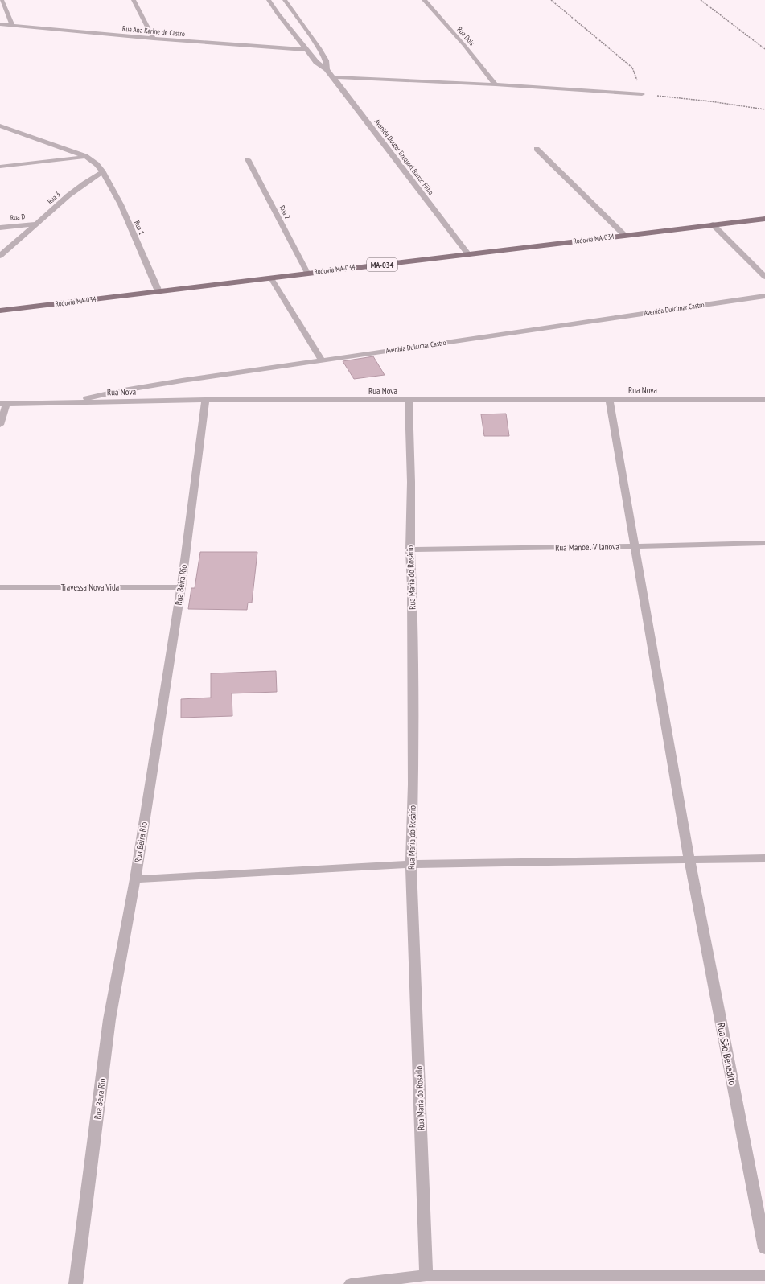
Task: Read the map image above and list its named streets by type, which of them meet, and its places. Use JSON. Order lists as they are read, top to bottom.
{
  "streets": {
    "main road": ["Rodovia MA-034", "MA-034"],
    "street": [
      "Rua Ana Karine de Castro",
      "Rua Dois",
      "Avenida Doutor Ezequiel Barros Filho",
      "Rua 3",
      "Rua 2",
      "Rua D",
      "Rua 1",
      "Avenida Dulcimar Castro",
      "Rua Nova",
      "Rua Manoel Vilanova",
      "Rua Maria do Rosário",
      "Rua Beira Rio",
      "Travessa Nova Vida",
      "Rua São Benedito"
    ]
  },
  "crossings": [
    ["Rua Ana Karine de Castro", "Avenida Doutor Ezequiel Barros Filho"],
    ["Avenida Doutor Ezequiel Barros Filho", "Rodovia MA-034"],
    ["Rua 3", "Rua D"],
    ["Rua 3", "Rua 1"],
    ["Rua 2", "Rodovia MA-034"],
    ["Rua 1", "Rodovia MA-034"],
    ["Avenida Dulcimar Castro", "Rua Nova"],
    ["Rua Nova", "Rua Maria do Rosário"],
    ["Rua Nova", "Rua Beira Rio"],
    ["Rua Nova", "Rua São Benedito"],
    ["Rua Manoel Vilanova", "Rua Maria do Rosário"],
    ["Rua Manoel Vilanova", "Rua São Benedito"],
    ["Rua Beira Rio", "Travessa Nova Vida"]
  ]
}
